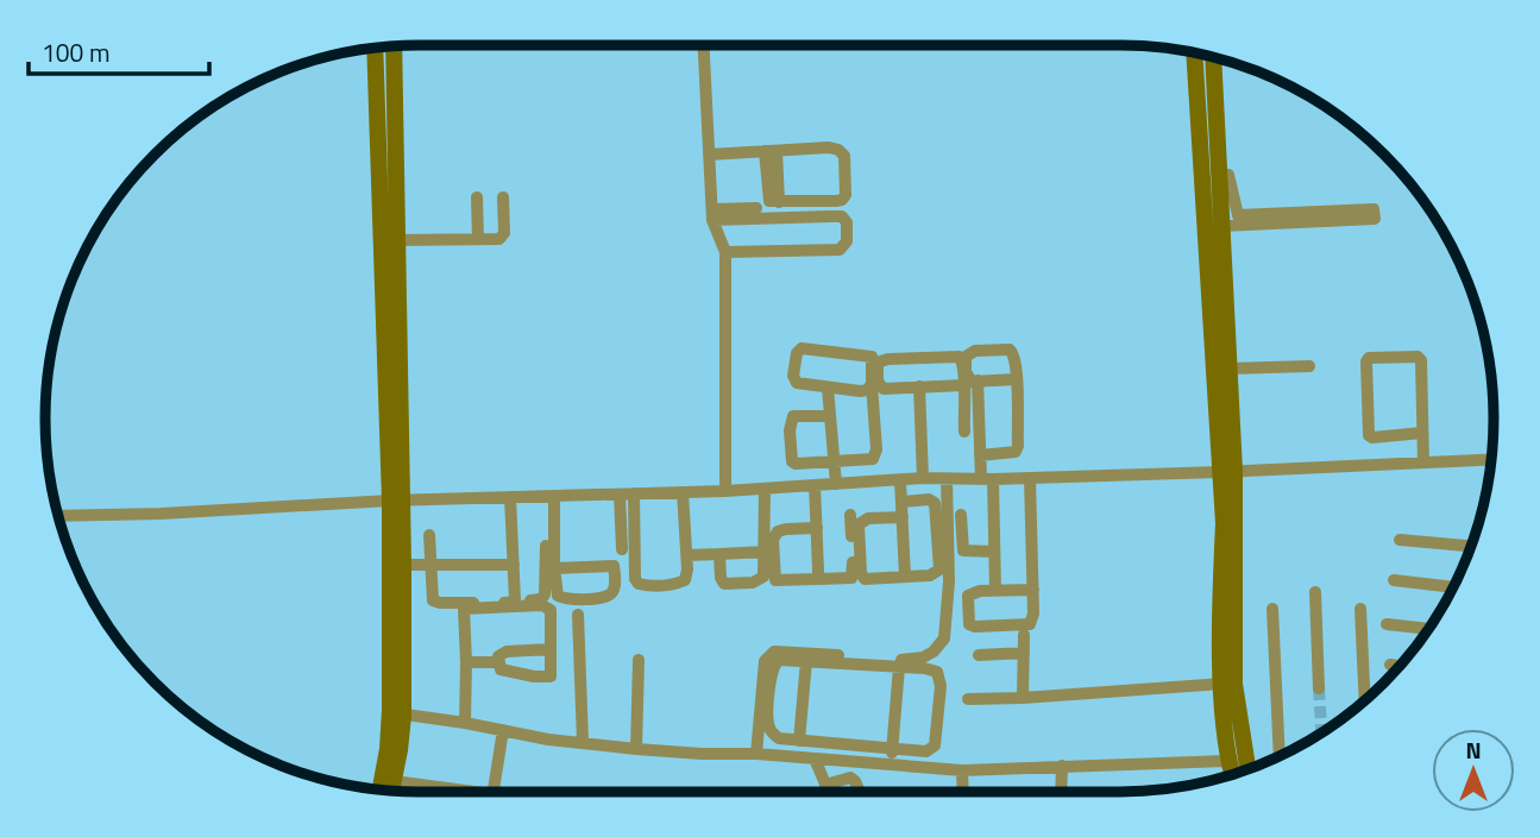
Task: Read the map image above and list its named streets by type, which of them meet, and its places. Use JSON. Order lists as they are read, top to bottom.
{
  "scale_bar": "100 m",
  "north": "top"
}
